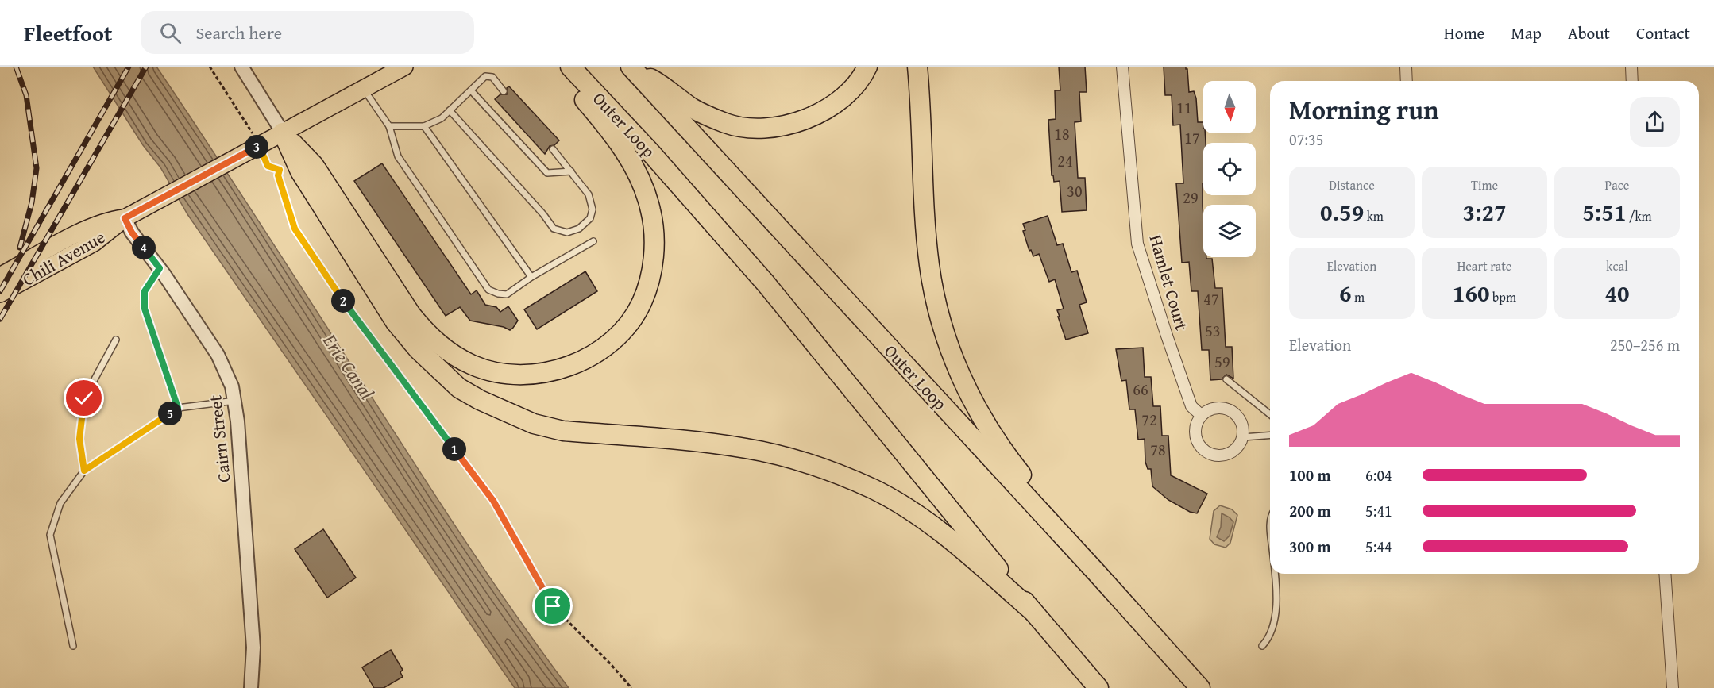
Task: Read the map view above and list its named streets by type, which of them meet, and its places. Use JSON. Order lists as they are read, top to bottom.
{
  "streets": {
    "highway": ["Outer Loop"],
    "main road": ["Chili Avenue"],
    "street": ["Hamlet Court", "Cairn Street"]
  },
  "crossings": [
    ["Chili Avenue", "Cairn Street"]
  ],
  "water": ["Erie Canal"],
  "house_numbers": [
    "11",
    "18",
    "17",
    "24",
    "30",
    "29",
    "47",
    "53",
    "59",
    "66",
    "72",
    "78"
  ],
  "north": "bottom",
  "page": {
    "header": "Fleetfoot",
    "search": "Search here",
    "nav": [
      "Home",
      "Map",
      "About",
      "Contact"
    ],
    "heading": ["Morning run", "07:35"],
    "pins": [
      "3",
      "4",
      "2",
      "5",
      "1"
    ],
    "stats": [
      ["Distance", "0.59 km"],
      ["Time", "3:27"],
      ["Pace", "5:51 /km"],
      ["Elevation", "6 m"],
      ["Heart rate", "160 bpm"],
      ["kcal", "40"]
    ],
    "chart": ["Elevation", "250–256 m"],
    "list": [
      {
        "name": "100 m",
        "note": "6:04"
      },
      {
        "name": "200 m",
        "note": "5:41"
      },
      {
        "name": "300 m",
        "note": "5:44"
      }
    ]
  }
}
